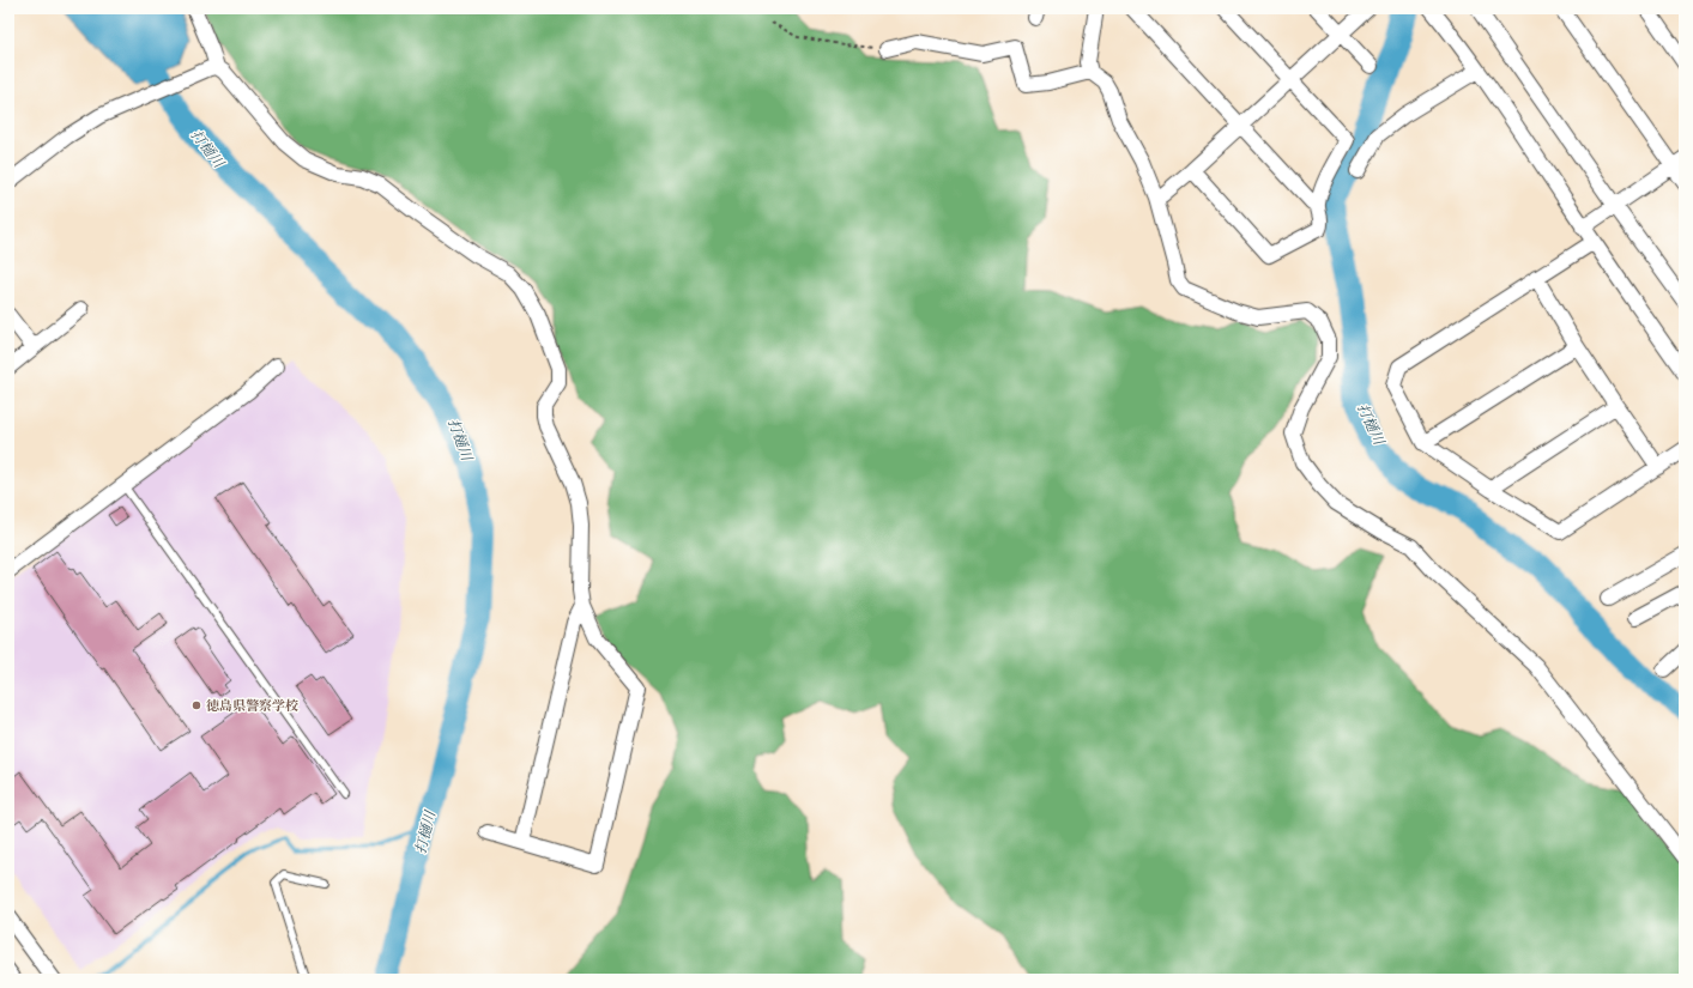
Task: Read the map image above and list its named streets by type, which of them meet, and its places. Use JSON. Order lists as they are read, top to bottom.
{
  "water": ["打樋川"],
  "places": ["徳島県警察学校"]
}
